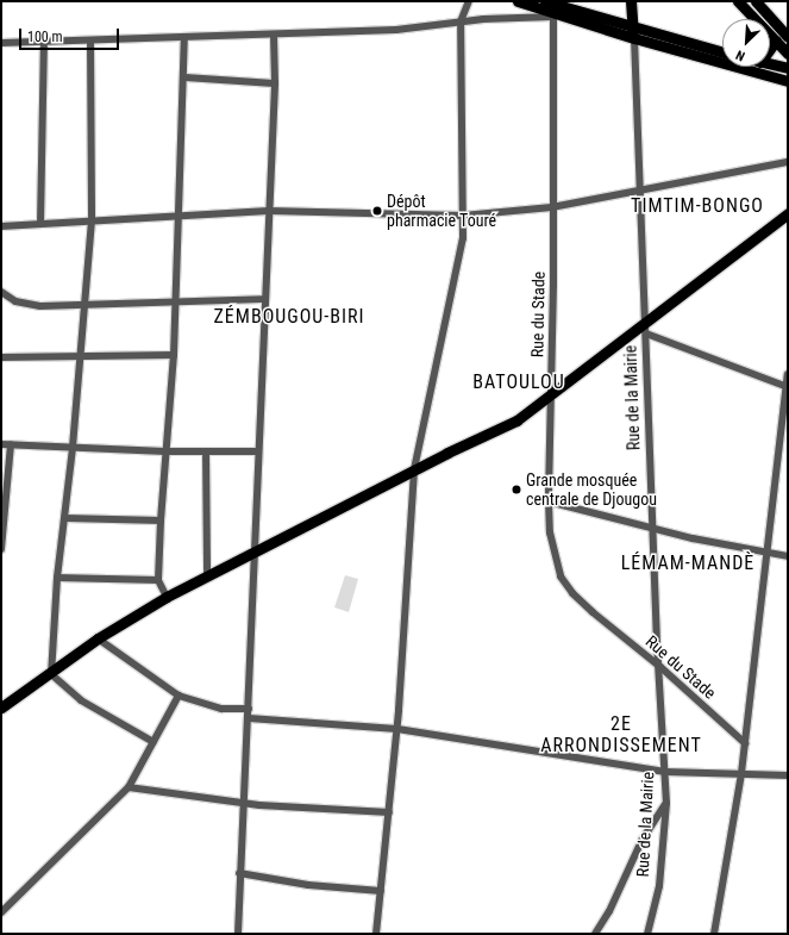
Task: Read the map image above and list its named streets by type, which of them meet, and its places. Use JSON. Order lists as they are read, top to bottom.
{
  "streets": {
    "main road": ["Rue de la Mairie"],
    "street": ["Rue du Stade"]
  },
  "crossings": [
    ["Rue du Stade", "Rue de la Mairie"]
  ],
  "districts": [
    "TIMTIM-BONGO",
    "ZÉMBOUGOU-BIRI",
    "BATOULOU",
    "LÉMAM-MANDÈ",
    "2E ARRONDISSEMENT"
  ],
  "places": ["Dépôt pharmacie Touré", "Grande mosquée centrale de Djougou"],
  "scale_bar": "100 m",
  "north": "bottom left"
}
